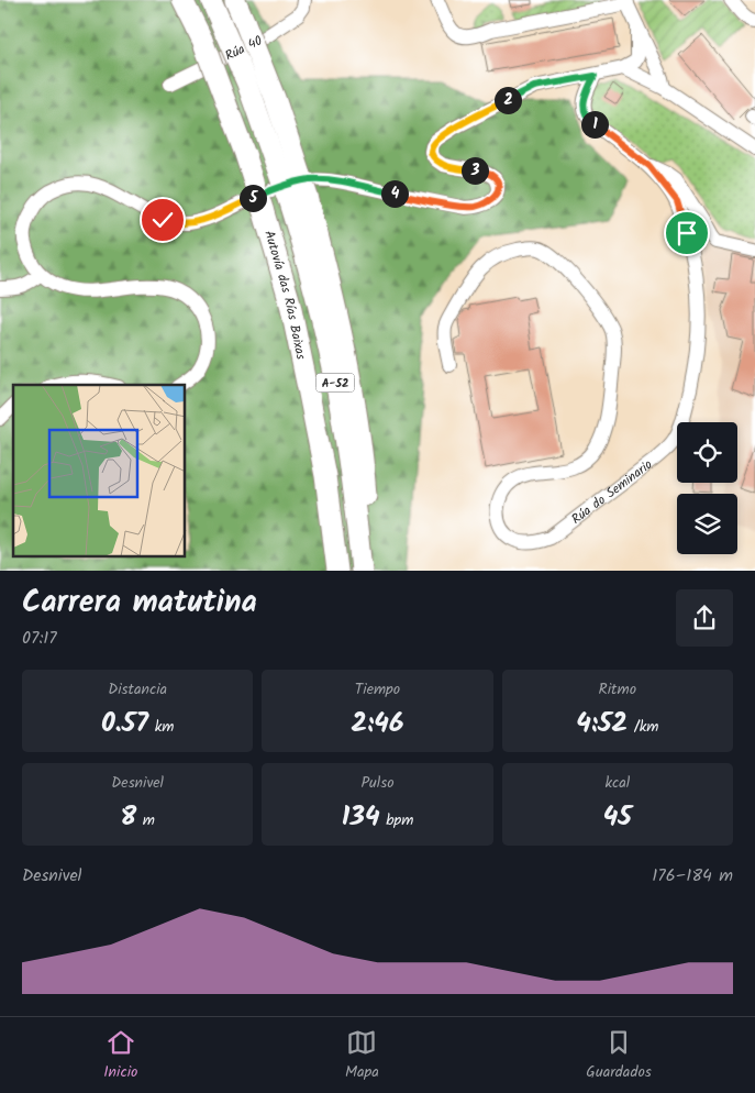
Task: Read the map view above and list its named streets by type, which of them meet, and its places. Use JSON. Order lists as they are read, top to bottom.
{
  "streets": {
    "highway": ["Autovía das Rías Baixas", "A-52"],
    "street": ["Rúa 40", "Rúa do Seminario"]
  },
  "page": {
    "pins": [
      "2",
      "1",
      "3",
      "4",
      "5"
    ],
    "heading": ["Carrera matutina", "07:17"],
    "stats": [
      ["Distancia", "0.57 km"],
      ["Tiempo", "2:46"],
      ["Ritmo", "4:52 /km"],
      ["Desnivel", "8 m"],
      ["Pulso", "134 bpm"],
      ["kcal", "45"]
    ],
    "chart": ["Desnivel", "176–184 m"],
    "tabs": ["Inicio", "Mapa", "Guardados"]
  }
}
